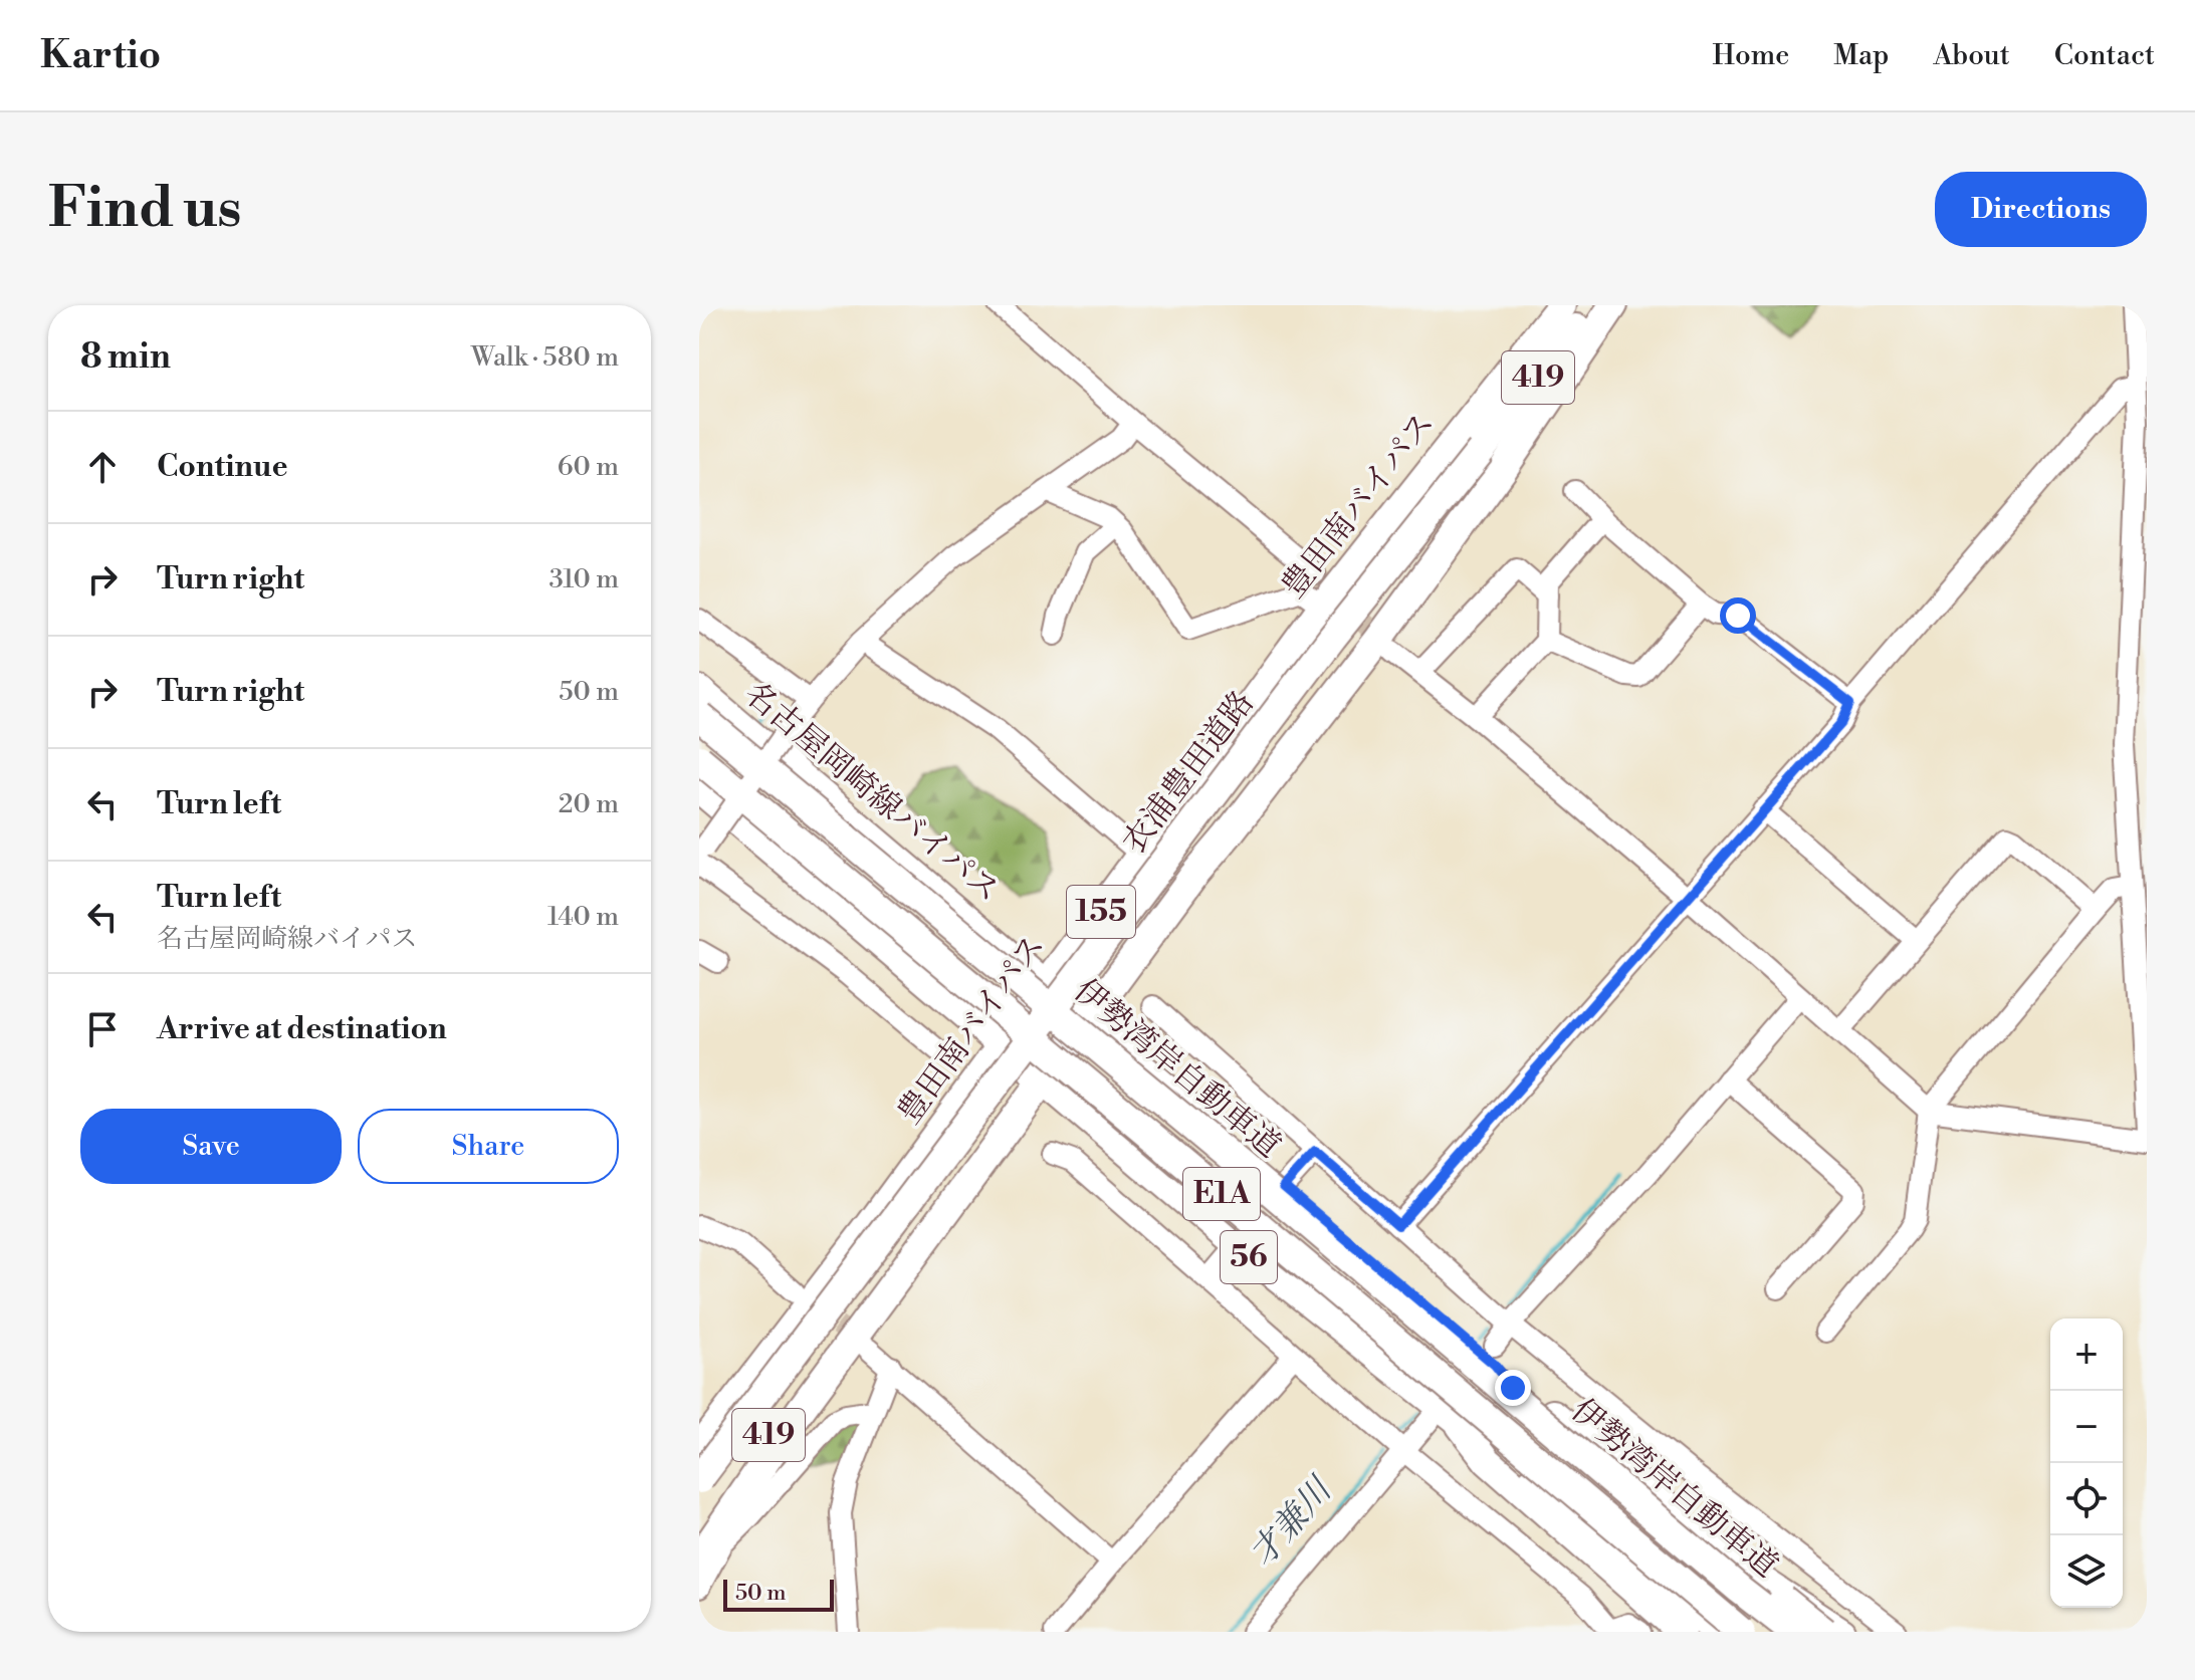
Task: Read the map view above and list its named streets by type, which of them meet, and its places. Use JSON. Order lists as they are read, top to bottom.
{
  "streets": {
    "highway": [
      "419",
      "豊田南バイパス",
      "衣浦豊田道路",
      "155",
      "伊勢湾岸自動車道",
      "E1A"
    ],
    "main road": ["名古屋岡崎線バイパス", "56"]
  },
  "crossings": [
    ["419", "豊田南バイパス"],
    ["419", "155"],
    ["豊田南バイパス", "名古屋岡崎線バイパス"],
    ["豊田南バイパス", "56"],
    ["名古屋岡崎線バイパス", "155"],
    ["155", "56"]
  ],
  "water": ["才兼川"],
  "scale_bar": "50 m",
  "page": {
    "header": "Kartio",
    "nav": [
      "Home",
      "Map",
      "About",
      "Contact"
    ],
    "buttons": [
      "Directions",
      ["Save", "Share"]
    ],
    "title": "Find us",
    "heading": ["8 min", "Walk · 580 m"],
    "list": [
      ["Continue", "60 m"],
      ["Turn right", "310 m"],
      ["Turn right", "50 m"],
      ["Turn left", "20 m"],
      ["Turn left", "名古屋岡崎線バイパス", "140 m"],
      "Arrive at destination"
    ],
    "map_buttons": ["+", "−"],
    "scale": "50 m"
  }
}
